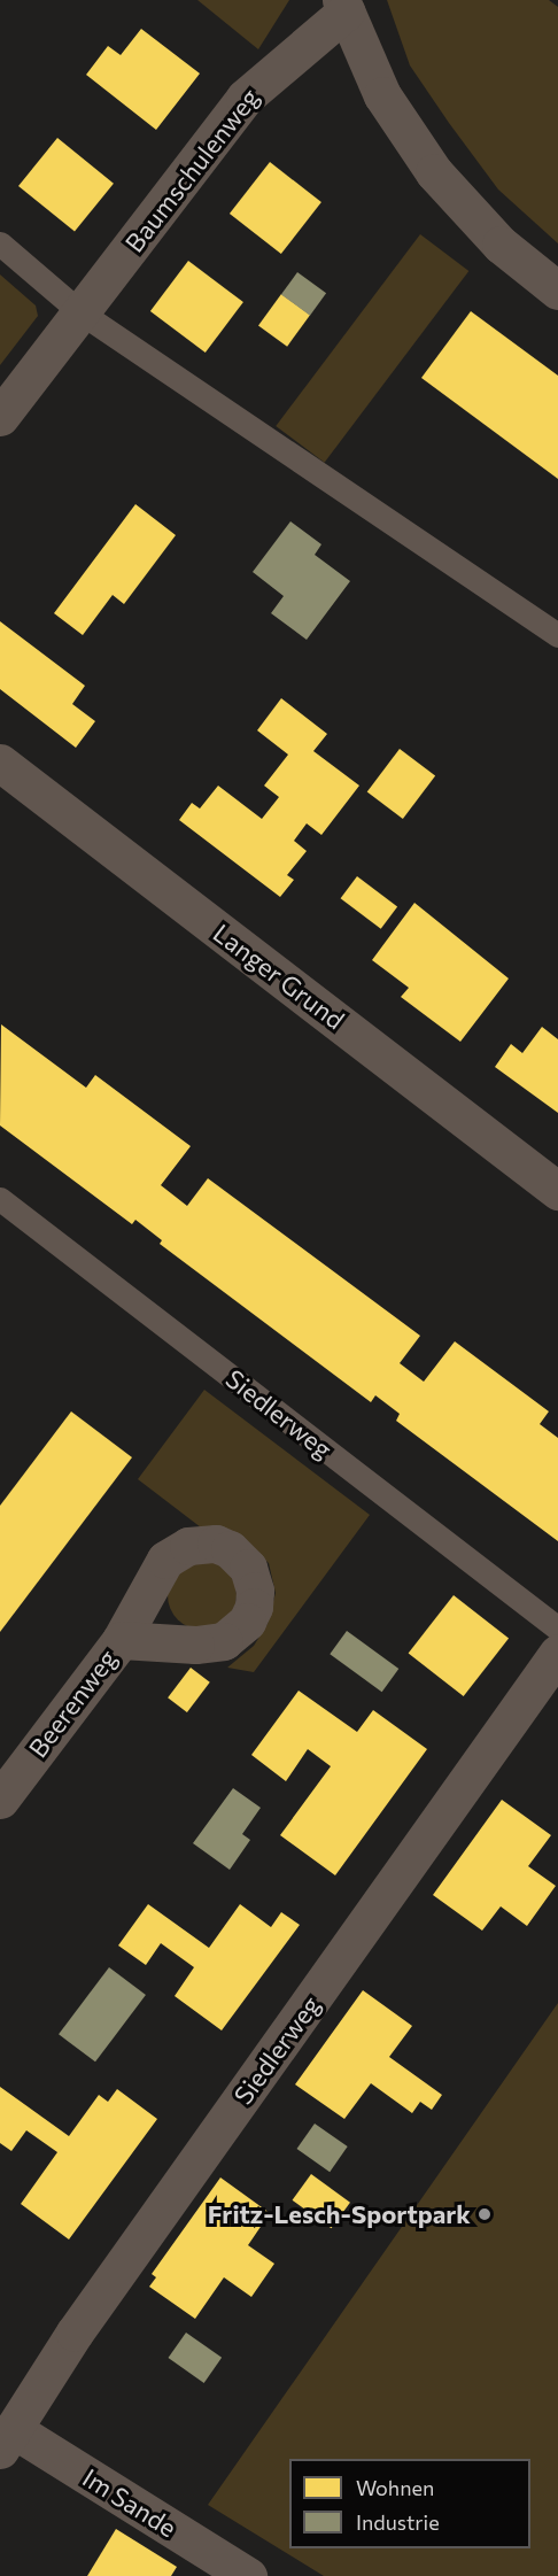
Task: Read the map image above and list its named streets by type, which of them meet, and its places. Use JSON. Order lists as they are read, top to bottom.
{
  "streets": {
    "street": [
      "Baumschulenweg",
      "Langer Grund",
      "Siedlerweg",
      "Beerenweg",
      "Im Sande"
    ]
  },
  "crossings": [
    ["Siedlerweg", "Im Sande"]
  ],
  "places": ["Fritz-Lesch-Sportpark"],
  "legend": ["Wohnen", "Industrie"]
}
